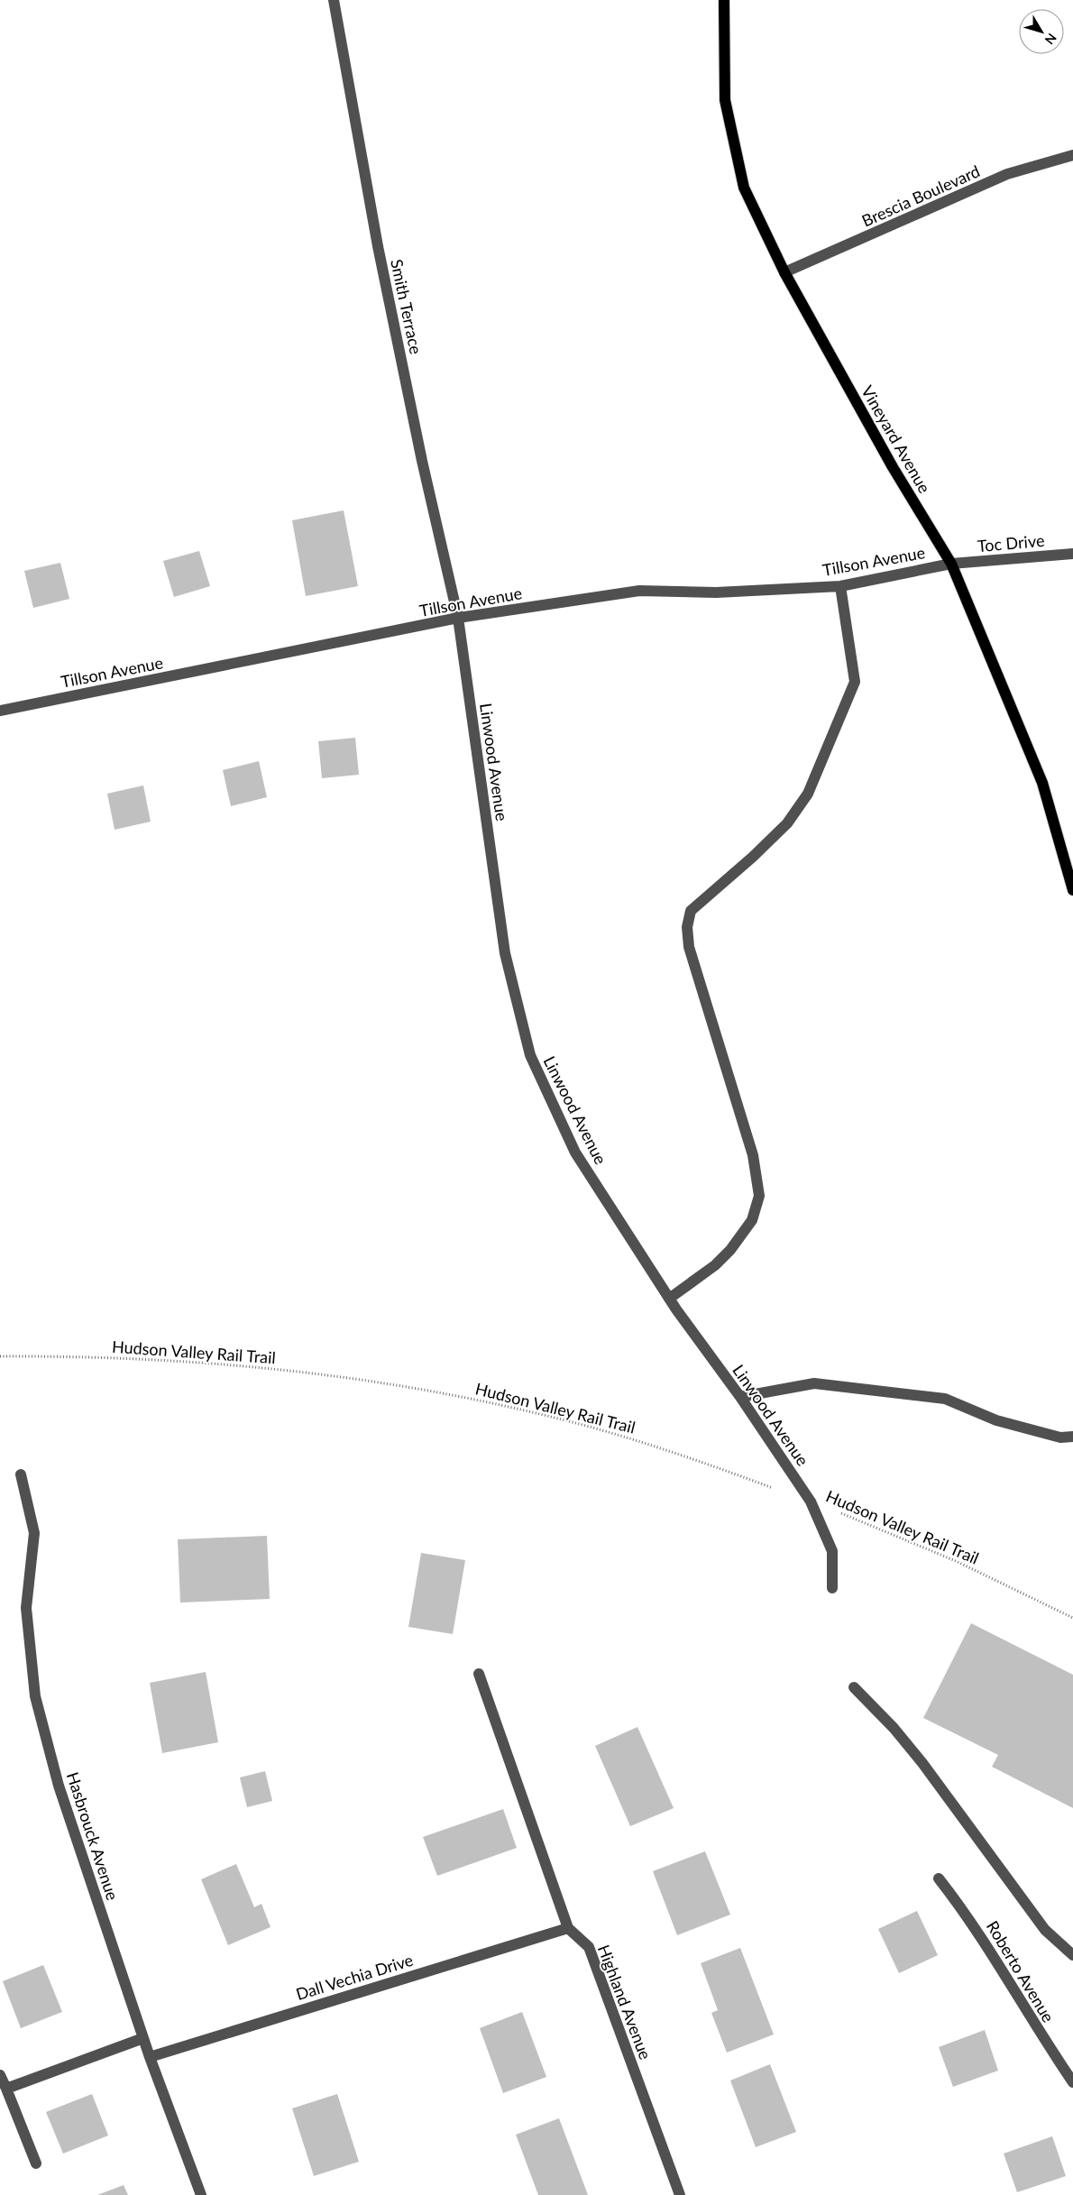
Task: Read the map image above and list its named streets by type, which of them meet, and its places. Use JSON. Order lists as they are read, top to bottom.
{
  "streets": {
    "main road": ["Vineyard Avenue"],
    "street": [
      "Brescia Boulevard",
      "Smith Terrace",
      "Toc Drive",
      "Tillson Avenue",
      "Linwood Avenue",
      "Hasbrouck Avenue",
      "Roberto Avenue",
      "Dall Vechia Drive",
      "Highland Avenue"
    ],
    "path": ["Hudson Valley Rail Trail"]
  },
  "crossings": [
    ["Brescia Boulevard", "Vineyard Avenue"],
    ["Smith Terrace", "Tillson Avenue"],
    ["Smith Terrace", "Linwood Avenue"],
    ["Vineyard Avenue", "Toc Drive"],
    ["Vineyard Avenue", "Tillson Avenue"],
    ["Toc Drive", "Tillson Avenue"],
    ["Tillson Avenue", "Linwood Avenue"],
    ["Linwood Avenue", "Hudson Valley Rail Trail"],
    ["Hasbrouck Avenue", "Dall Vechia Drive"],
    ["Dall Vechia Drive", "Highland Avenue"]
  ],
  "north": "bottom right"
}
